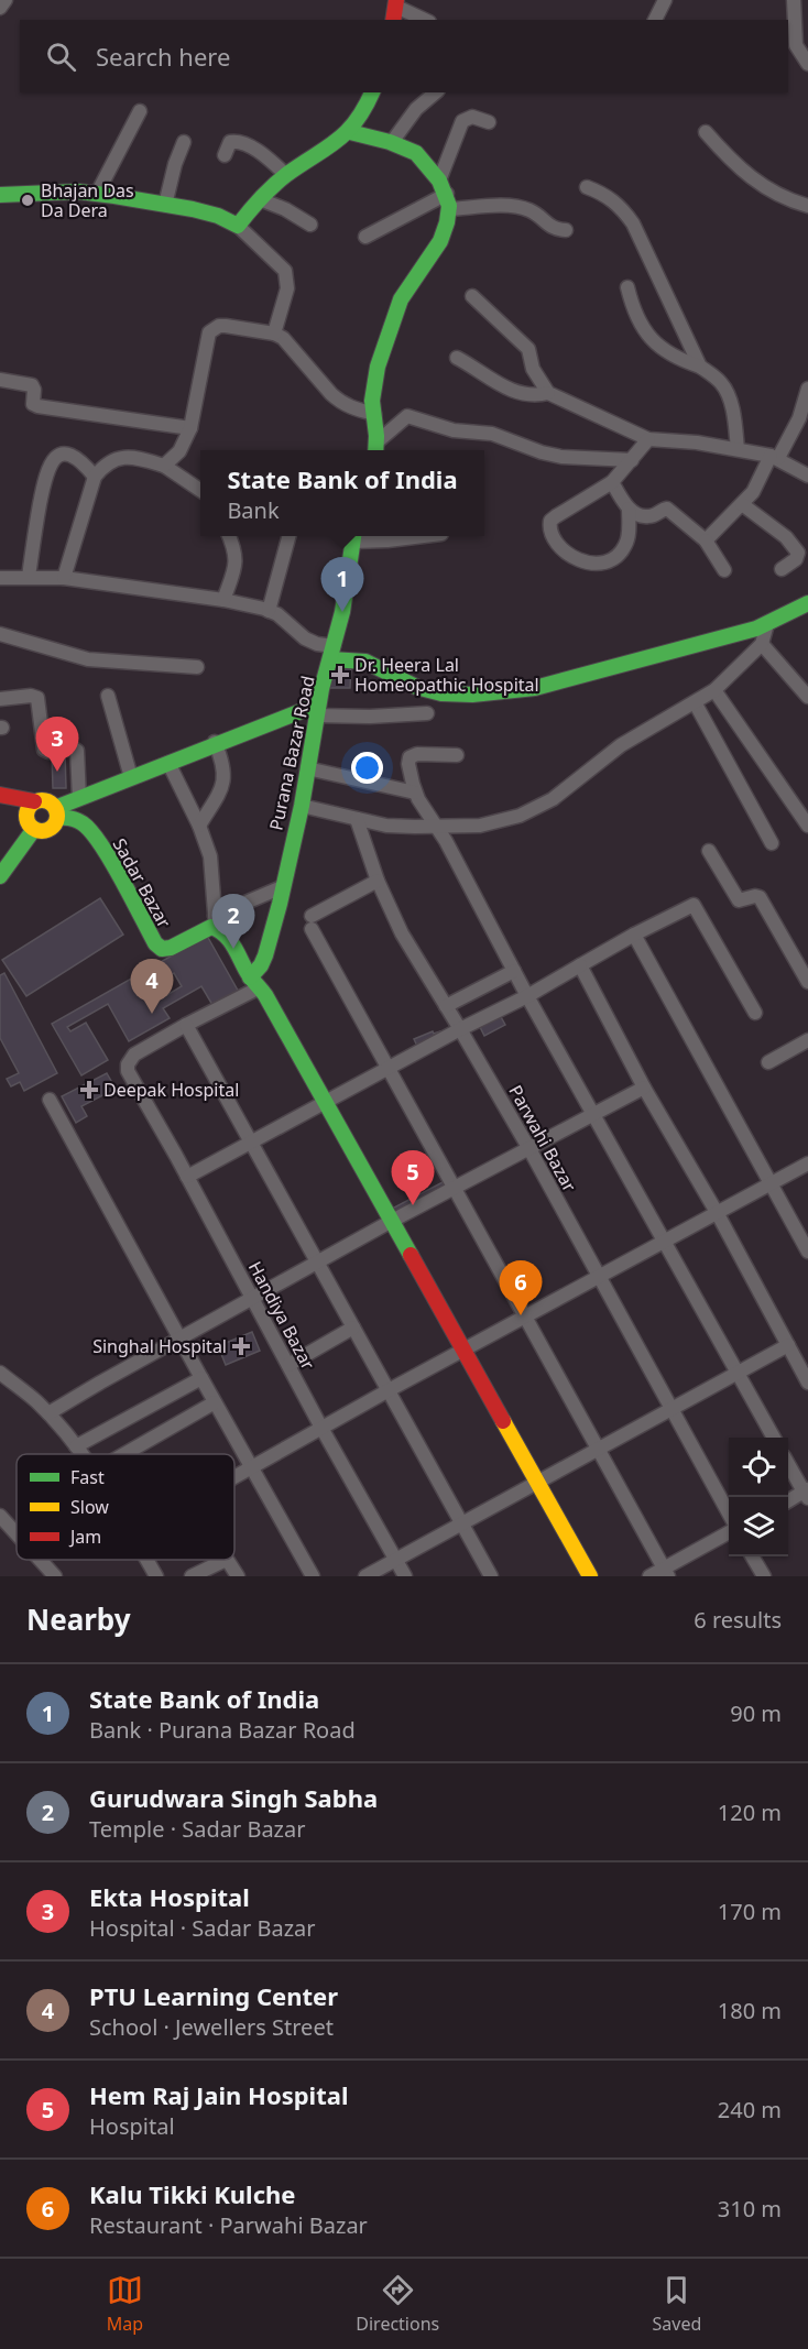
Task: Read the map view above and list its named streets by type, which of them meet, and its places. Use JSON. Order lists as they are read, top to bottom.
{
  "streets": {
    "street": [
      "Purana Bazar Road",
      "Sadar Bazar",
      "Parwahi Bazar",
      "Handiya Bazar"
    ]
  },
  "places": {
    "other": ["Bhajan Das Da Dera"],
    "health": ["Dr. Heera Lal Homeopathic Hospital", "Deepak Hospital", "Singhal Hospital"]
  },
  "legend": ["Fast", "Slow", "Jam"],
  "page": {
    "search": "Search here",
    "popup": ["State Bank of India", "Bank"],
    "pins": [
      "1",
      "3",
      "2",
      "4",
      "5",
      "6"
    ],
    "heading": ["Nearby", "6 results"],
    "list": [
      {
        "mark": "1",
        "name": "State Bank of India",
        "note": "Bank · Purana Bazar Road",
        "value": "90 m"
      },
      {
        "mark": "2",
        "name": "Gurudwara Singh Sabha",
        "note": "Temple · Sadar Bazar",
        "value": "120 m"
      },
      {
        "mark": "3",
        "name": "Ekta Hospital",
        "note": "Hospital · Sadar Bazar",
        "value": "170 m"
      },
      {
        "mark": "4",
        "name": "PTU Learning Center",
        "note": "School · Jewellers Street",
        "value": "180 m"
      },
      {
        "mark": "5",
        "name": "Hem Raj Jain Hospital",
        "note": "Hospital",
        "value": "240 m"
      },
      {
        "mark": "6",
        "name": "Kalu Tikki Kulche",
        "note": "Restaurant · Parwahi Bazar",
        "value": "310 m"
      }
    ],
    "nav": ["Map", "Directions", "Saved"]
  }
}
